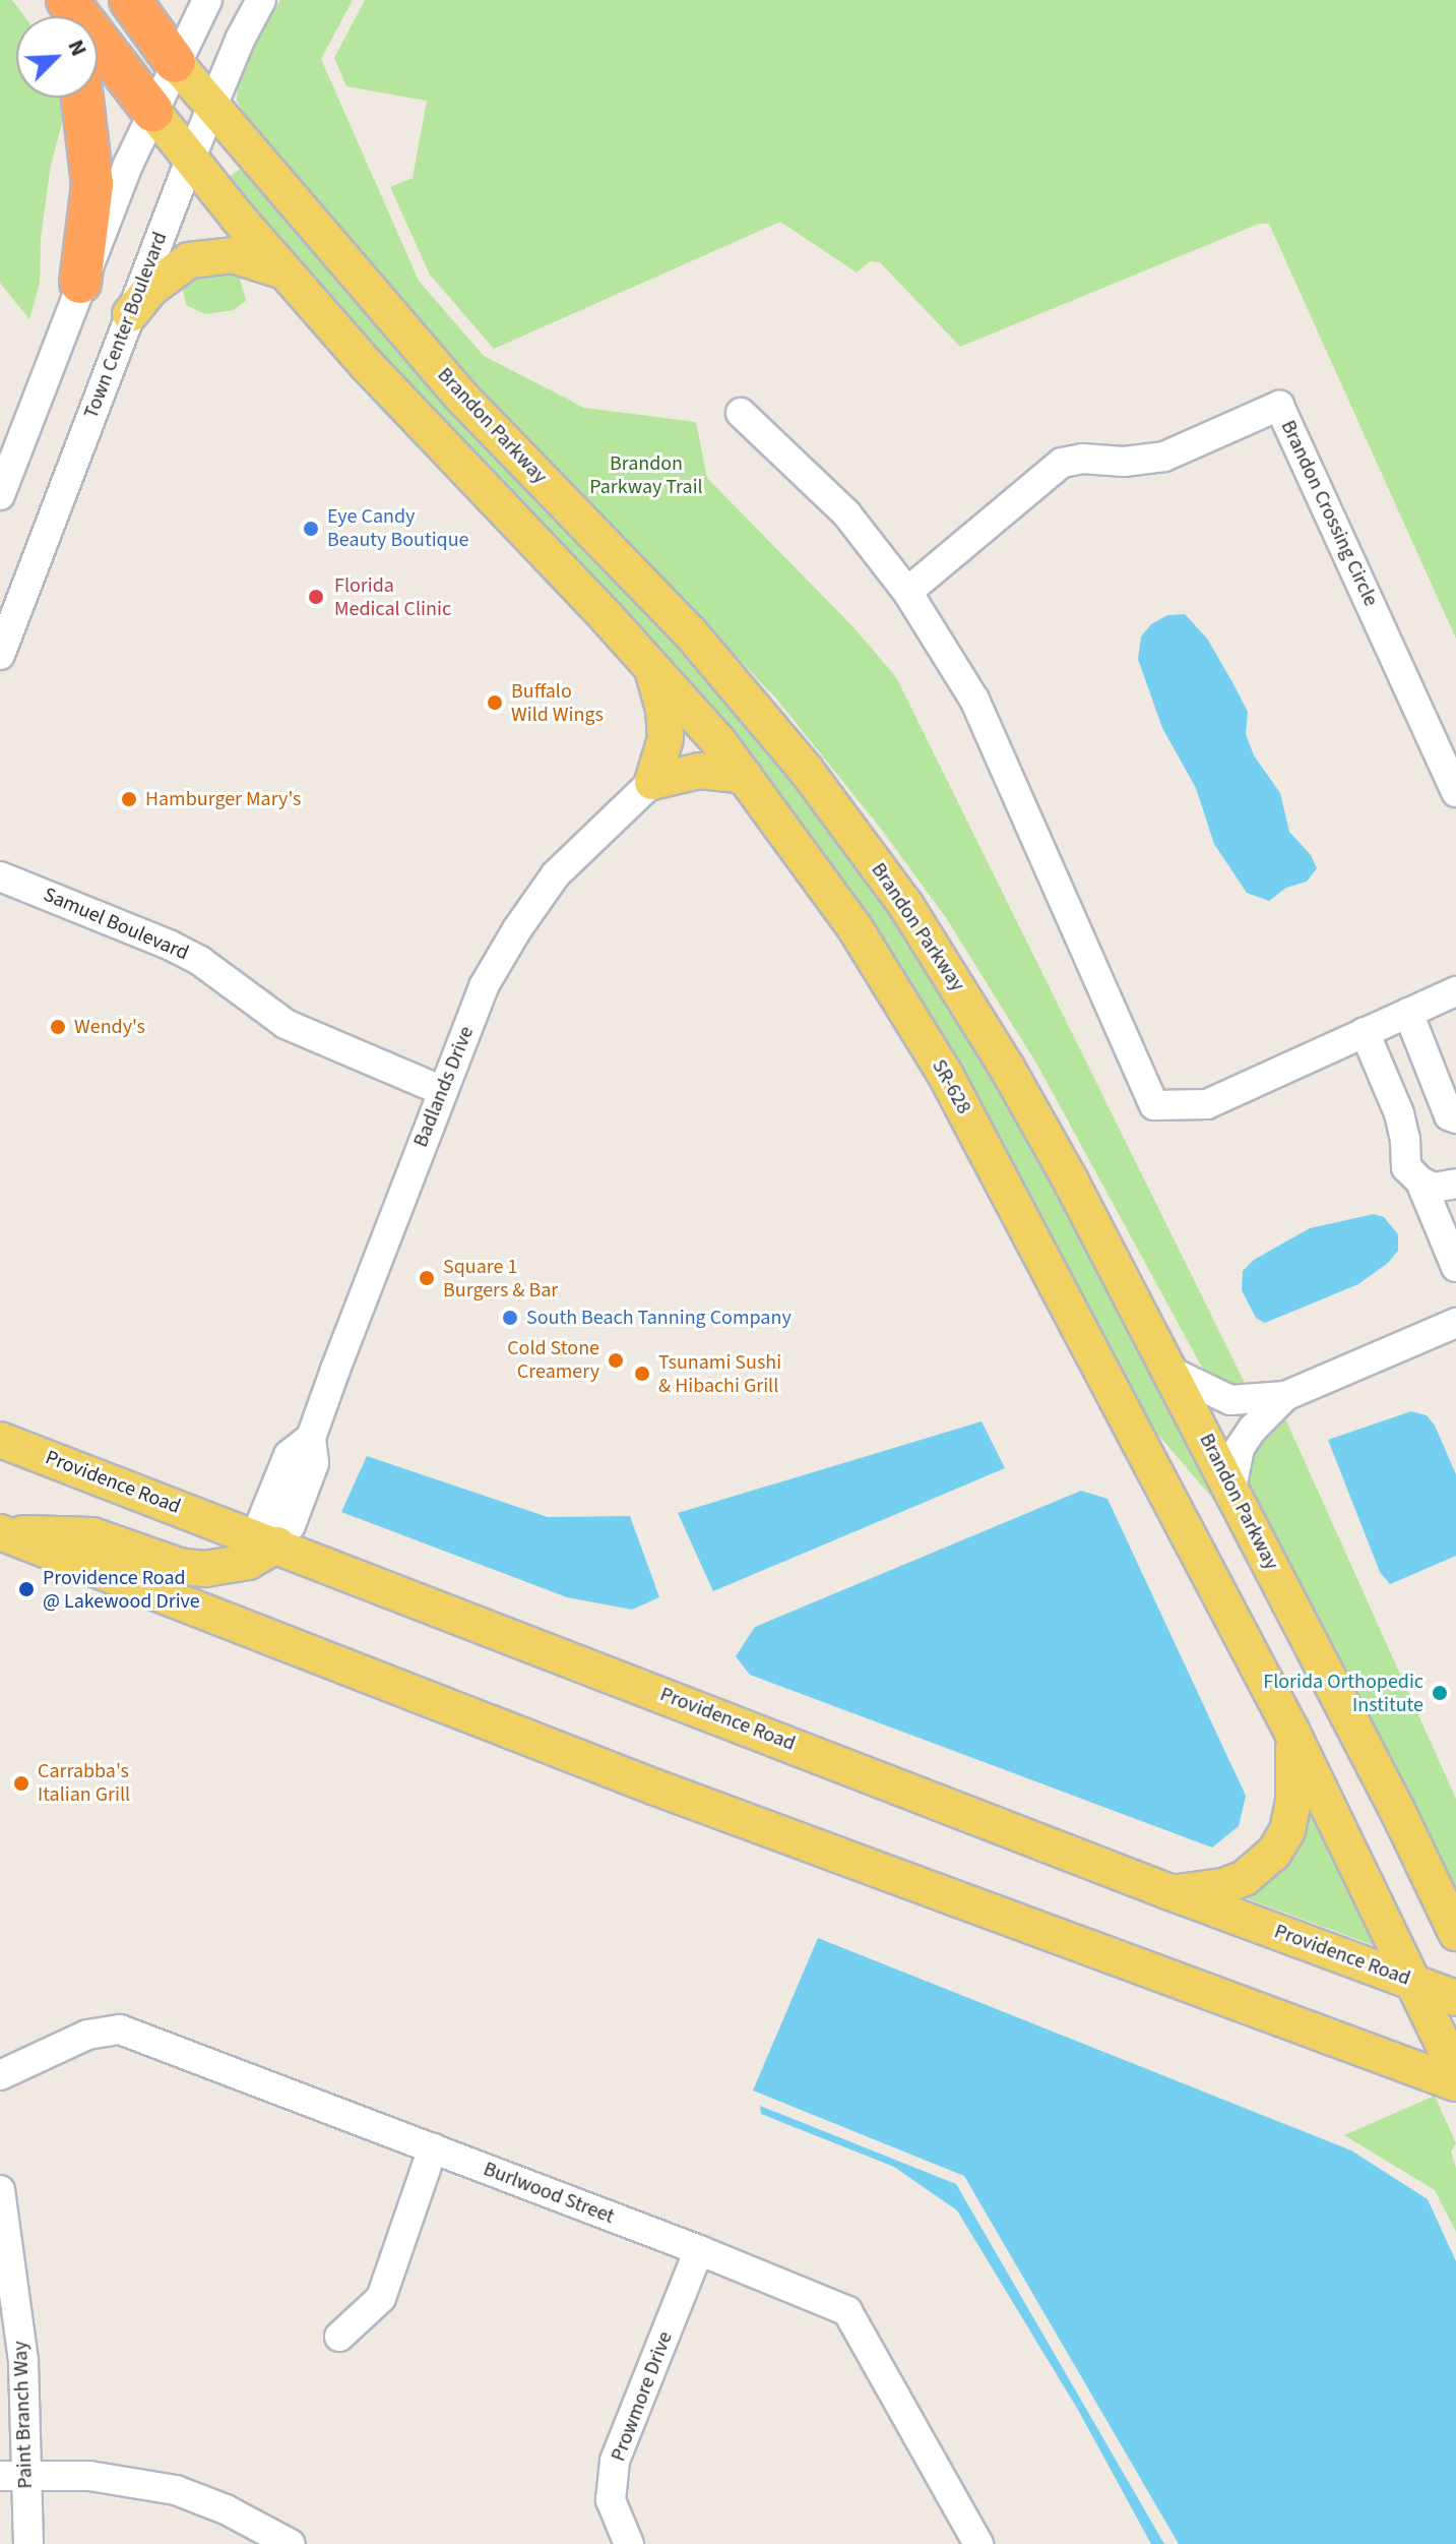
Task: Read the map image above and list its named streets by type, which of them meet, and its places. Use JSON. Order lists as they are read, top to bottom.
{
  "streets": {
    "main road": ["Brandon Parkway", "SR-628", "Providence Road"],
    "street": [
      "Town Center Boulevard",
      "Brandon Crossing Circle",
      "Samuel Boulevard",
      "Badlands Drive",
      "Burlwood Street",
      "Prowmore Drive",
      "Paint Branch Way"
    ]
  },
  "crossings": [
    ["Town Center Boulevard", "Brandon Parkway"],
    ["Samuel Boulevard", "Badlands Drive"],
    ["Badlands Drive", "Providence Road"],
    ["Burlwood Street", "Prowmore Drive"]
  ],
  "parks": ["Brandon Parkway Trail"],
  "places": [
    "Eye Candy Beauty Boutique",
    "Florida Medical Clinic",
    "Buffalo Wild Wings",
    "Hamburger Mary's",
    "Wendy's",
    "Square 1 Burgers & Bar",
    "South Beach Tanning Company",
    "Cold Stone Creamery",
    "Tsunami Sushi & Hibachi Grill",
    "Providence Road @ Lakewood Drive",
    "Florida Orthopedic Institute",
    "Carrabba's Italian Grill"
  ],
  "north": "top right"
}
